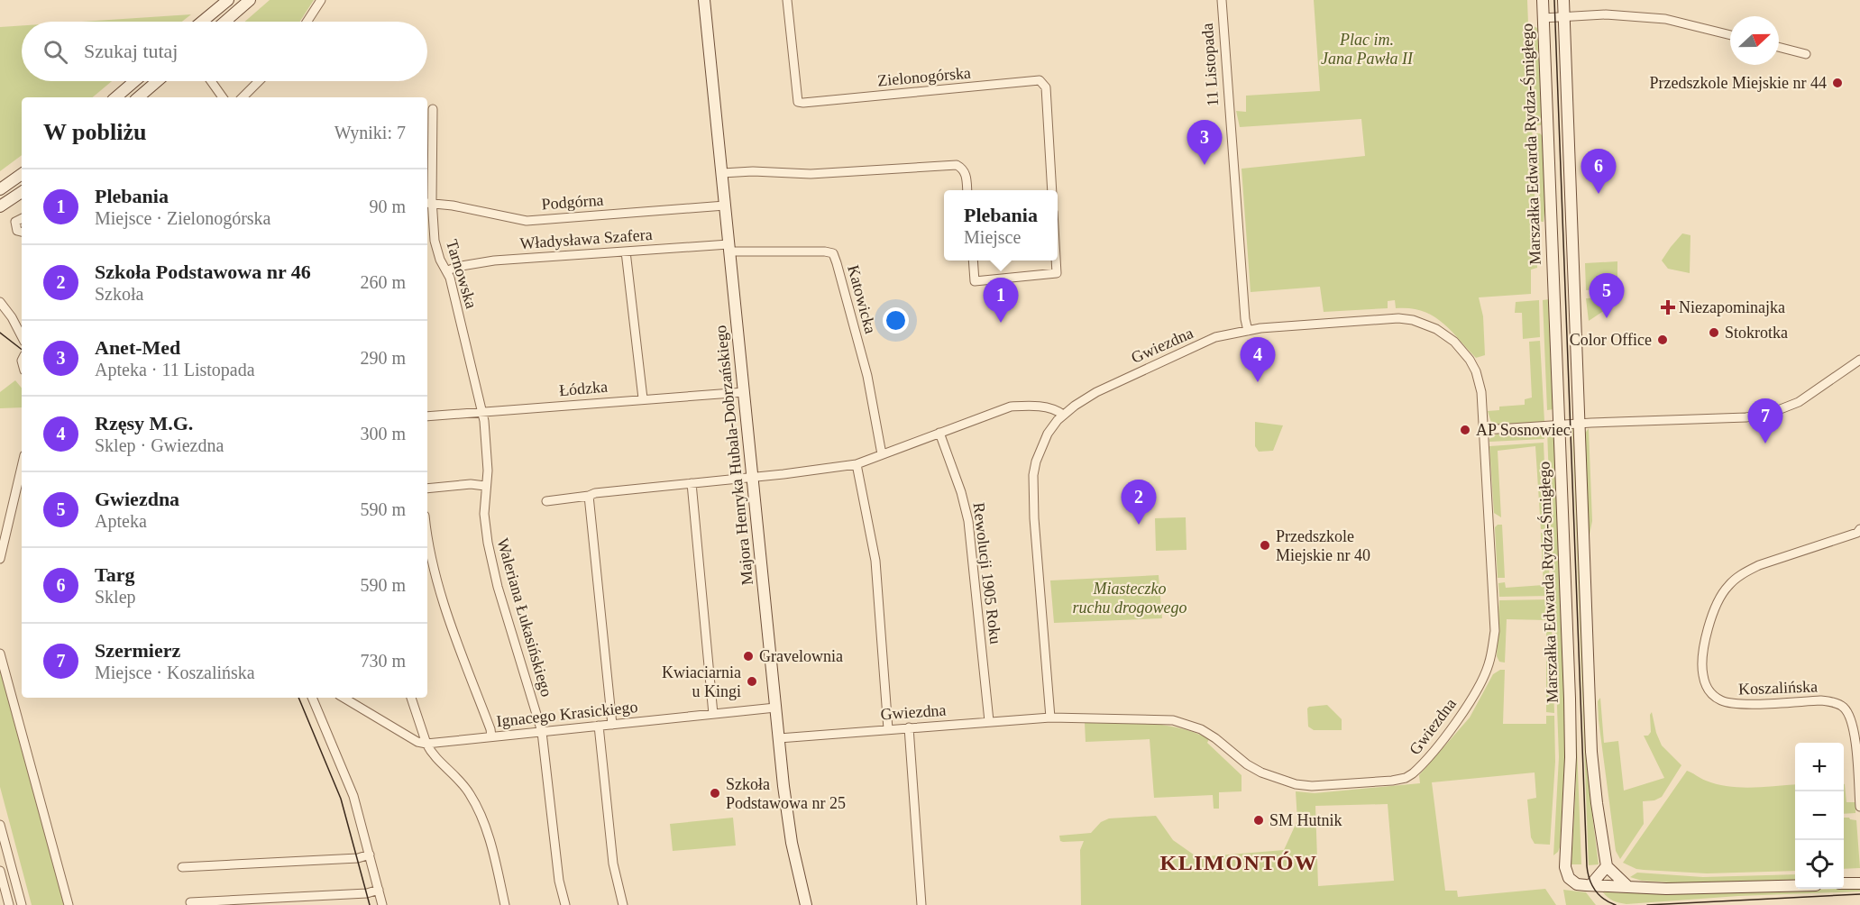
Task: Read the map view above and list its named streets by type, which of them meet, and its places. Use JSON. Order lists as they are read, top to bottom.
{
  "streets": {
    "street": [
      "11 Listopada",
      "Zielonogórska",
      "Marszałka Edwarda Rydza-Śmigłego",
      "Podgórna",
      "Władysława Szafera",
      "Tarnowska",
      "Katowicka",
      "Gwiezdna",
      "Łódzka",
      "Majora Henryka Hubala-Dobrzańskiego",
      "Rewolucji 1905 Roku",
      "Waleriana Łukasińskiego",
      "Koszalińska",
      "Ignacego Krasickiego"
    ]
  },
  "crossings": [
    ["11 Listopada", "Gwiezdna"],
    ["Podgórna", "Tarnowska"],
    ["Podgórna", "Majora Henryka Hubala-Dobrzańskiego"],
    ["Władysława Szafera", "Tarnowska"],
    ["Władysława Szafera", "Katowicka"],
    ["Władysława Szafera", "Majora Henryka Hubala-Dobrzańskiego"],
    ["Tarnowska", "Łódzka"],
    ["Tarnowska", "Waleriana Łukasińskiego"],
    ["Katowicka", "Majora Henryka Hubala-Dobrzańskiego"],
    ["Gwiezdna", "Majora Henryka Hubala-Dobrzańskiego"],
    ["Gwiezdna", "Rewolucji 1905 Roku"],
    ["Łódzka", "Majora Henryka Hubala-Dobrzańskiego"],
    ["Łódzka", "Waleriana Łukasińskiego"],
    ["Majora Henryka Hubala-Dobrzańskiego", "Ignacego Krasickiego"],
    ["Waleriana Łukasińskiego", "Ignacego Krasickiego"]
  ],
  "districts": ["KLIMONTÓW"],
  "parks": ["Plac im. Jana Pawła II", "Miasteczko ruchu drogowego"],
  "places": {
    "other": [
      "Przedszkole Miejskie nr 44",
      "Stokrotka",
      "Color Office",
      "AP Sosnowiec",
      "Przedszkole Miejskie nr 40",
      "Gravelownia",
      "Kwiaciarnia u Kingi",
      "Szkoła Podstawowa nr 25",
      "SM Hutnik"
    ],
    "health": ["Niezapominajka"]
  },
  "north": "right",
  "page": {
    "search": "Szukaj tutaj",
    "heading": ["W pobliżu", "Wyniki: 7"],
    "pins": [
      "3",
      "6",
      "5",
      "1",
      "4",
      "7",
      "2"
    ],
    "list": [
      {
        "mark": "1",
        "name": "Plebania",
        "note": "Miejsce · Zielonogórska",
        "value": "90 m"
      },
      {
        "mark": "2",
        "name": "Szkoła Podstawowa nr 46",
        "note": "Szkoła",
        "value": "260 m"
      },
      {
        "mark": "3",
        "name": "Anet-Med",
        "note": "Apteka · 11 Listopada",
        "value": "290 m"
      },
      {
        "mark": "4",
        "name": "Rzęsy M.G.",
        "note": "Sklep · Gwiezdna",
        "value": "300 m"
      },
      {
        "mark": "5",
        "name": "Gwiezdna",
        "note": "Apteka",
        "value": "590 m"
      },
      {
        "mark": "6",
        "name": "Targ",
        "note": "Sklep",
        "value": "590 m"
      },
      {
        "mark": "7",
        "name": "Szermierz",
        "note": "Miejsce · Koszalińska",
        "value": "730 m"
      }
    ],
    "popup": ["Plebania", "Miejsce"],
    "map_buttons": ["+", "−"]
  }
}
